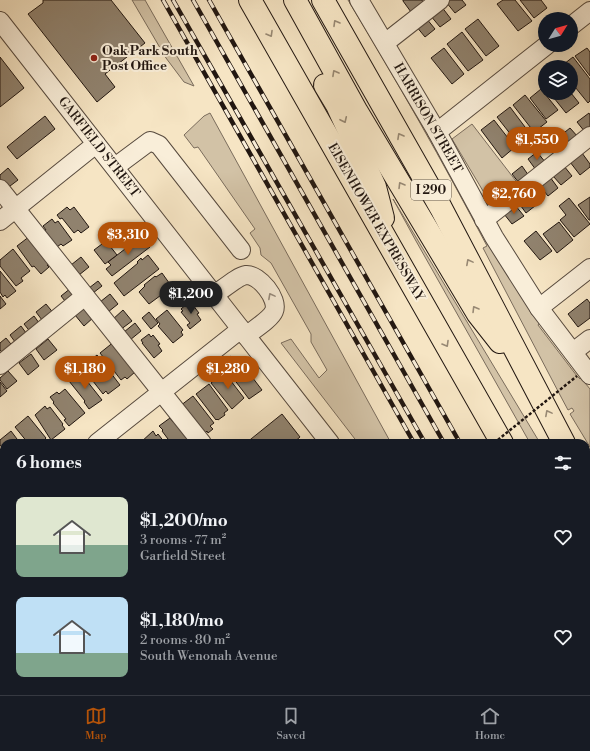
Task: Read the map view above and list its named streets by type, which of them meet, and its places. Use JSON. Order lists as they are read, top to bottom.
{
  "streets": {
    "highway": ["I 290", "EISENHOWER EXPRESSWAY"],
    "street": ["HARRISON STREET", "GARFIELD STREET"]
  },
  "places": ["Oak Park South Post Office"],
  "north": "top right",
  "page": {
    "price": [
      "$1,550",
      "$2,760",
      "$3,310",
      "$1,200",
      "$1,180",
      "$1,280"
    ],
    "heading": "6 homes",
    "list": [
      {
        "name": "$1,200/mo",
        "note": "3 rooms · 77 m² · Garfield Street"
      },
      {
        "name": "$1,180/mo",
        "note": "2 rooms · 80 m² · South Wenonah Avenue"
      }
    ],
    "tabs": ["Map", "Saved", "Home"]
  }
}
